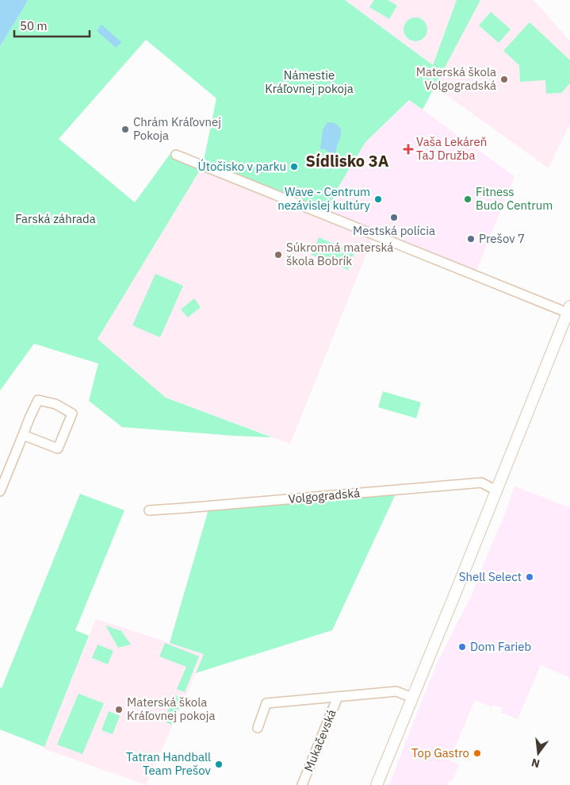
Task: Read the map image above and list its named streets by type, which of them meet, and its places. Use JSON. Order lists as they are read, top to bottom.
{
  "streets": {
    "street": ["Volgogradská", "Mukačevská"]
  },
  "districts": ["Sídlisko 3A"],
  "parks": ["Námestie Kráľovnej pokoja", "Farská záhrada"],
  "places": {
    "other": [
      "Materská škola Volgogradská",
      "Chrám Kráľovnej Pokoja",
      "Útočisko v parku",
      "Wave - Centrum nezávislej kultúry",
      "Fitness Budo Centrum",
      "Mestská polícia",
      "Prešov 7",
      "Súkromná materská škola Bobrík",
      "Shell Select",
      "Dom Farieb",
      "Materská škola Kráľovnej pokoja",
      "Top Gastro",
      "Tatran Handball Team Prešov"
    ],
    "health": ["Vaša Lekáreň TaJ Družba"]
  },
  "scale_bar": "50 m",
  "north": "bottom"
}
